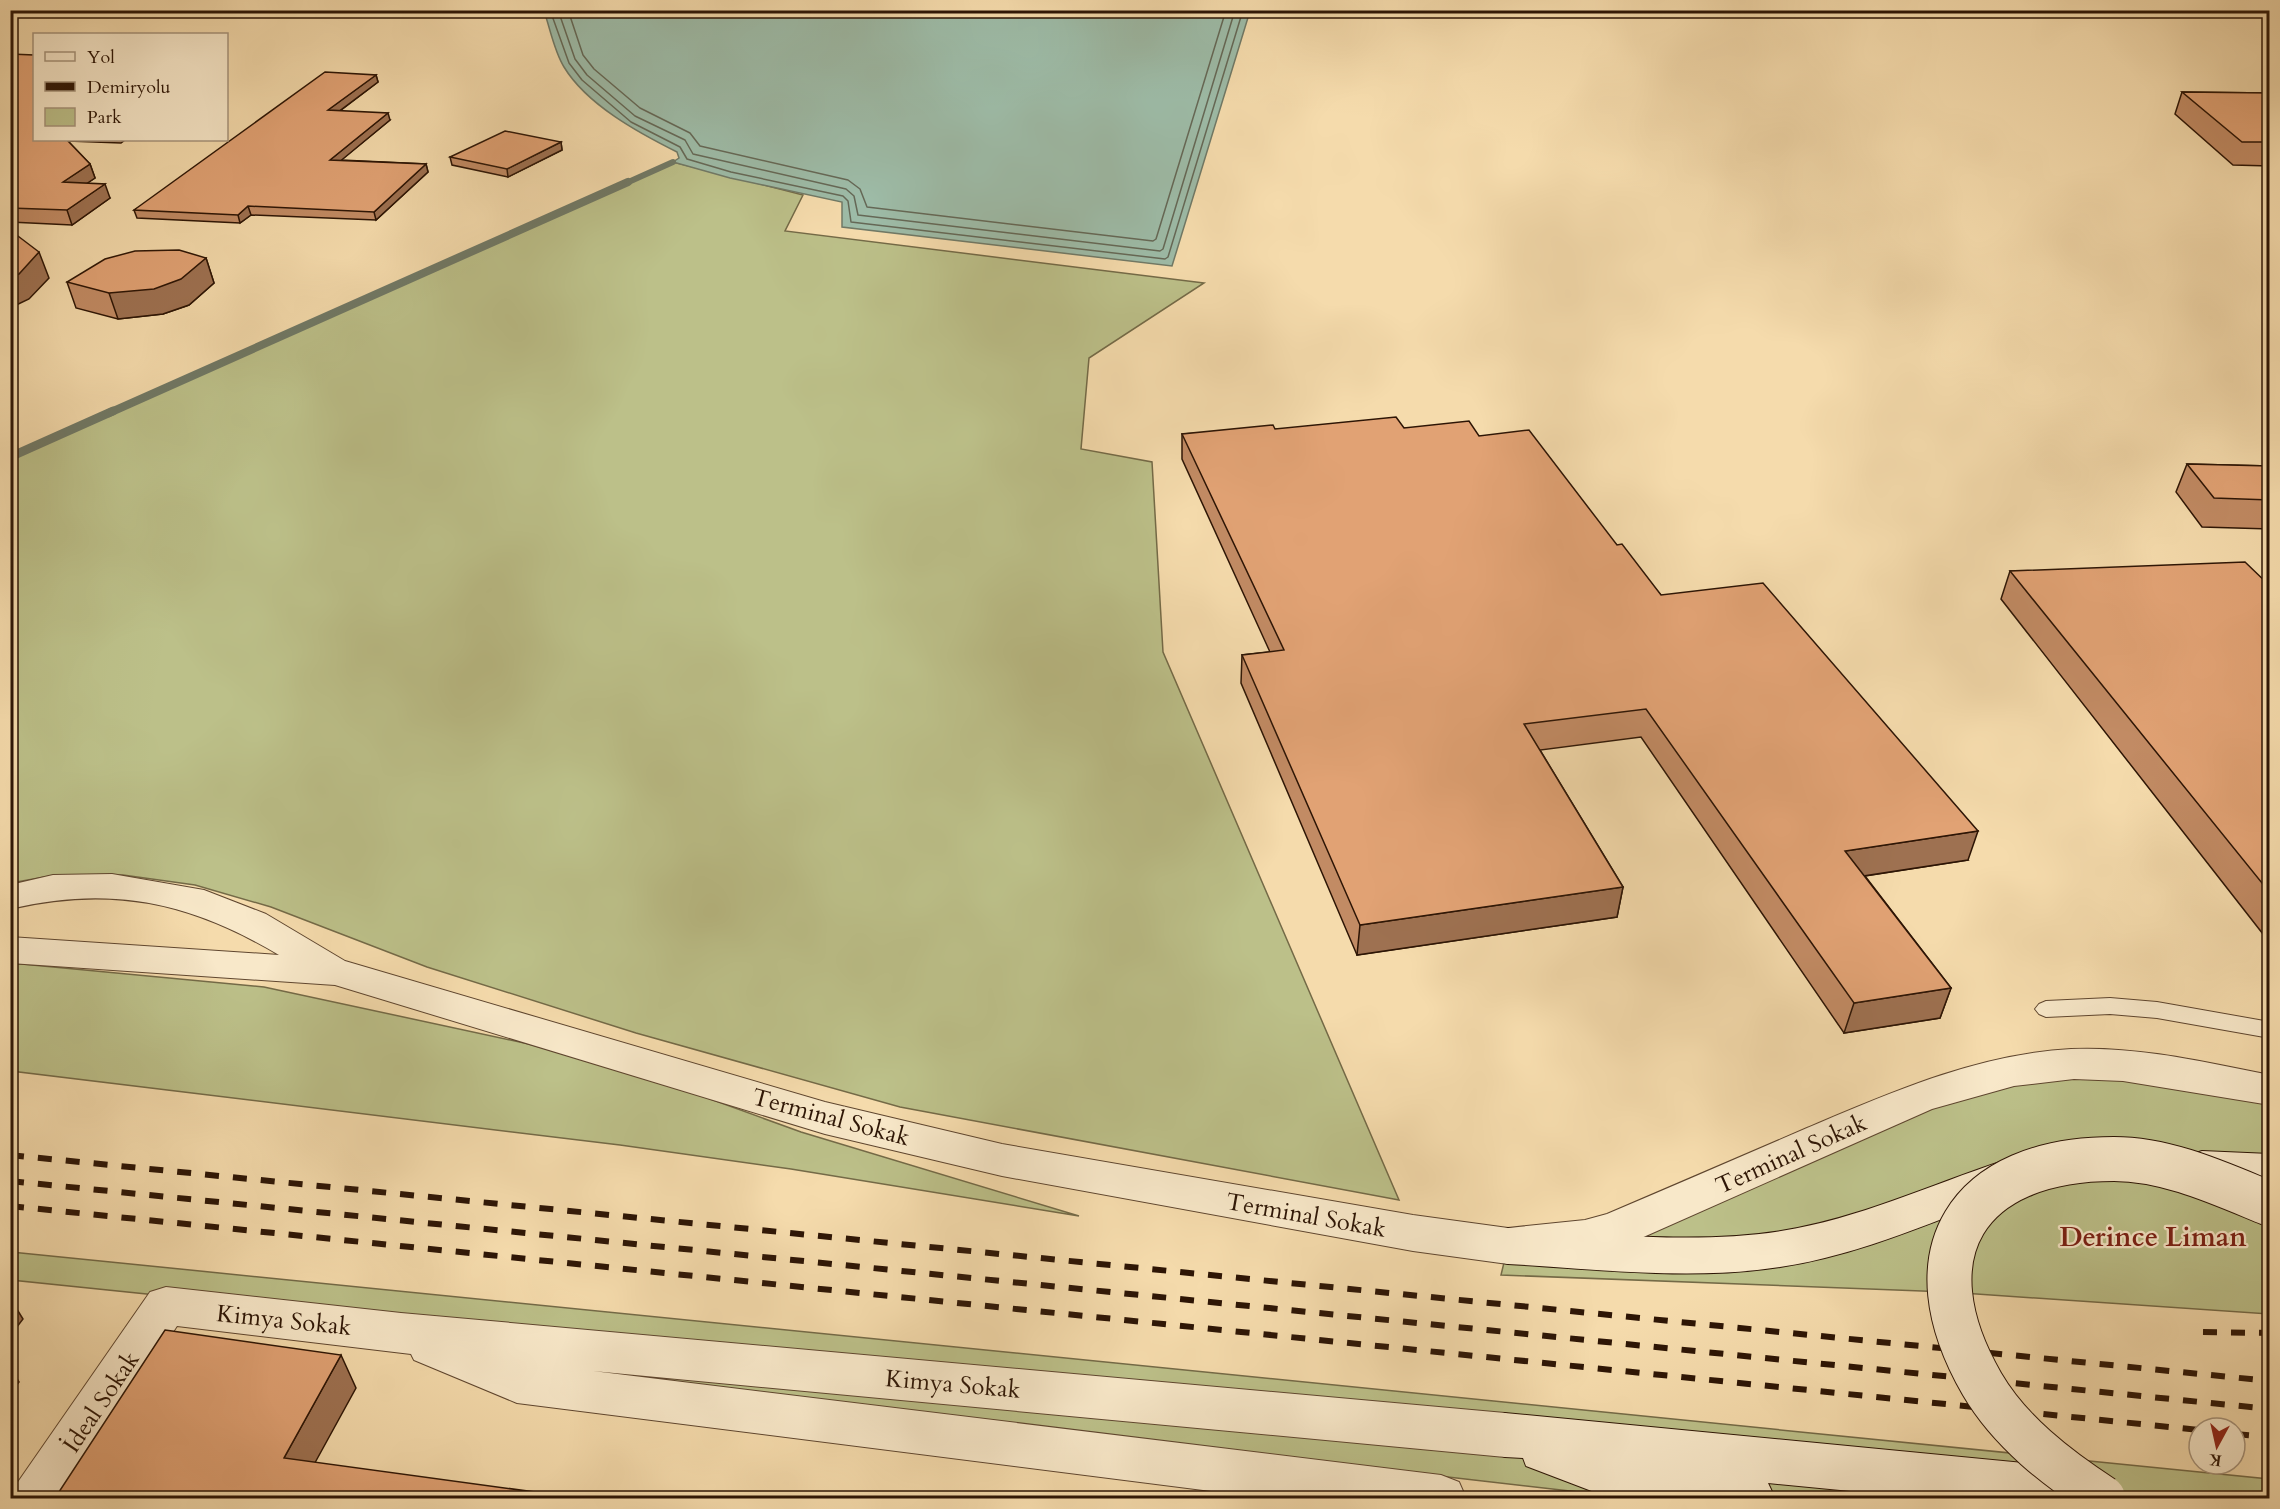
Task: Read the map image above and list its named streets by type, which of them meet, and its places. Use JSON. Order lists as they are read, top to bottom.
{
  "streets": {
    "street": ["Terminal Sokak", "Kimya Sokak", "İdeal Sokak"]
  },
  "crossings": [
    ["Kimya Sokak", "İdeal Sokak"]
  ],
  "districts": ["Derince Liman"],
  "legend": ["Yol", "Demiryolu", "Park"],
  "north": "bottom"
}
